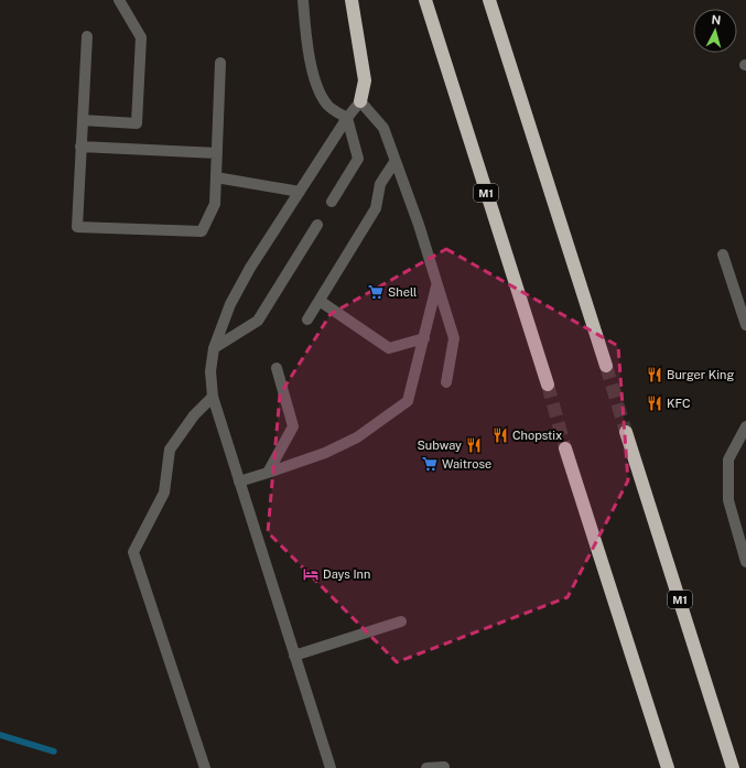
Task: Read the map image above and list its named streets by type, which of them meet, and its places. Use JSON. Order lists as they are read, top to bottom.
{
  "streets": {
    "highway": ["M1"]
  },
  "places": {
    "supermarket": ["Shell", "Waitrose"],
    "restaurant": [
      "Burger King",
      "KFC",
      "Chopstix",
      "Subway"
    ],
    "hotel": ["Days Inn"]
  },
  "north": "top"
}
